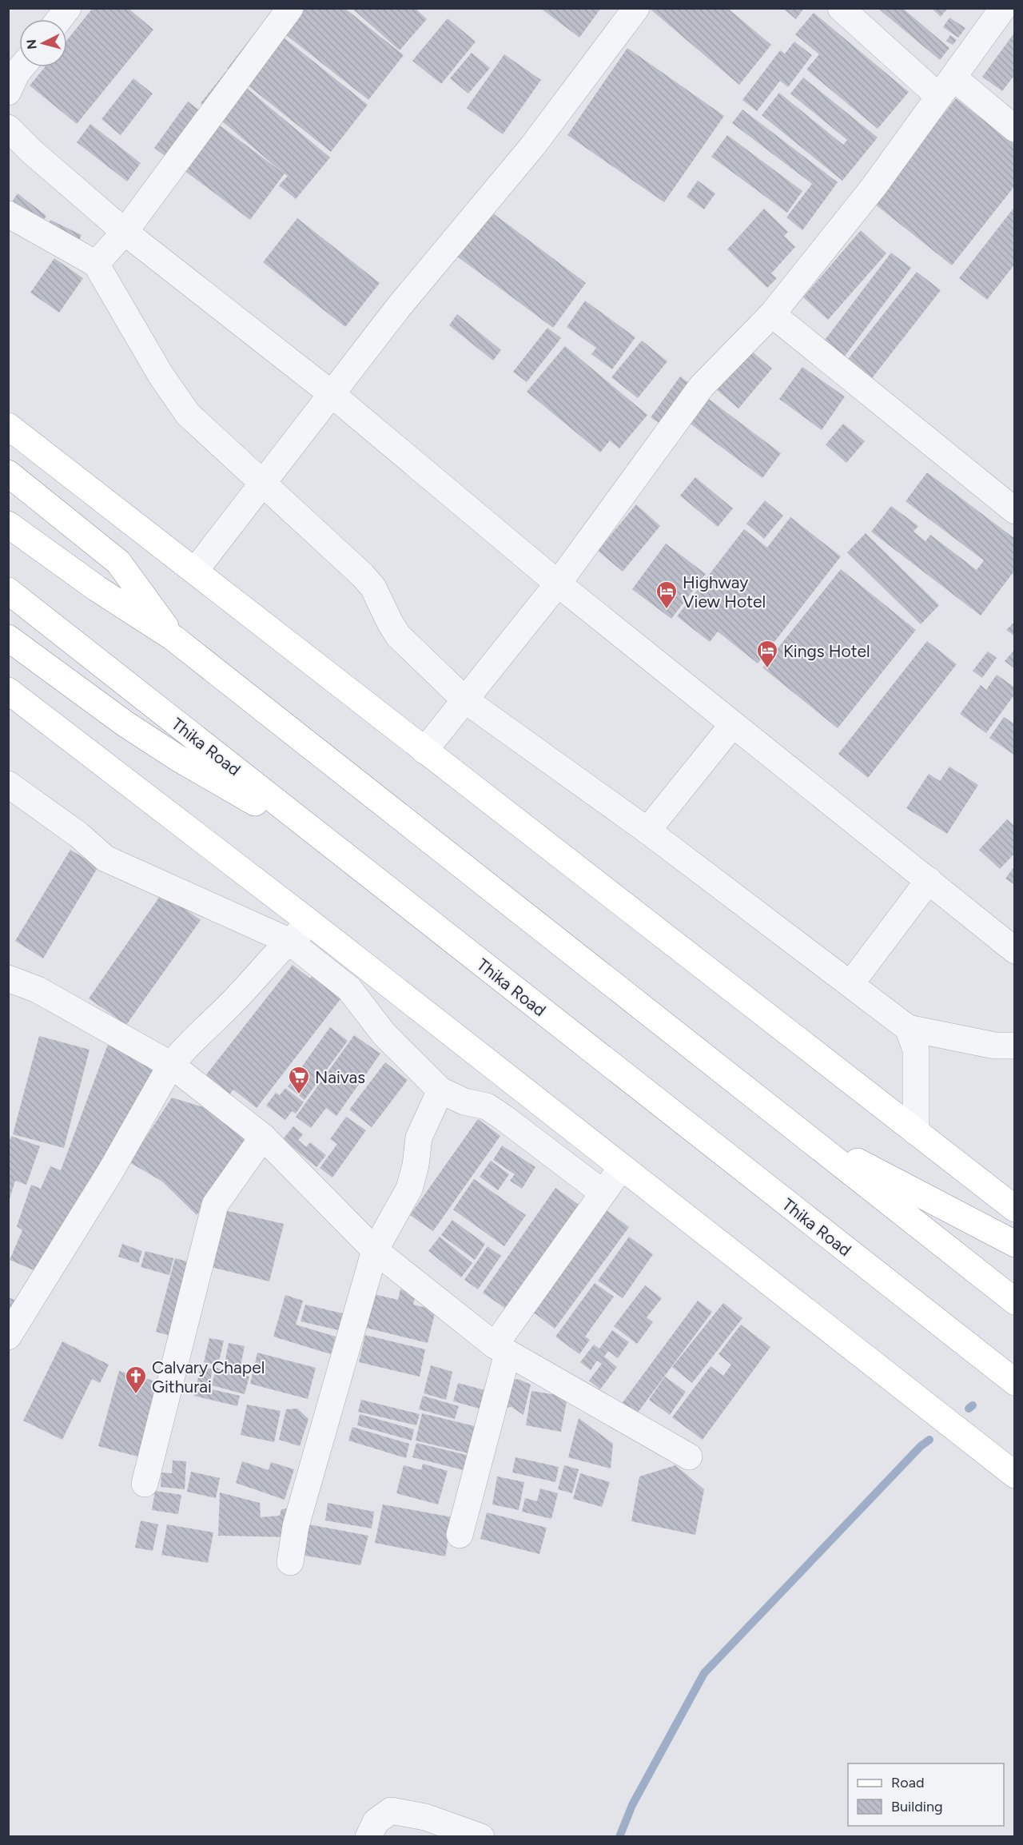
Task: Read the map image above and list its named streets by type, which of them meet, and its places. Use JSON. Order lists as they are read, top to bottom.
{
  "streets": {
    "main road": ["Thika Road"]
  },
  "places": {
    "hotel": ["Highway View Hotel", "Kings Hotel"],
    "supermarket": ["Naivas"],
    "church": ["Calvary Chapel Githurai"]
  },
  "legend": ["Road", "Building"],
  "north": "left"
}
